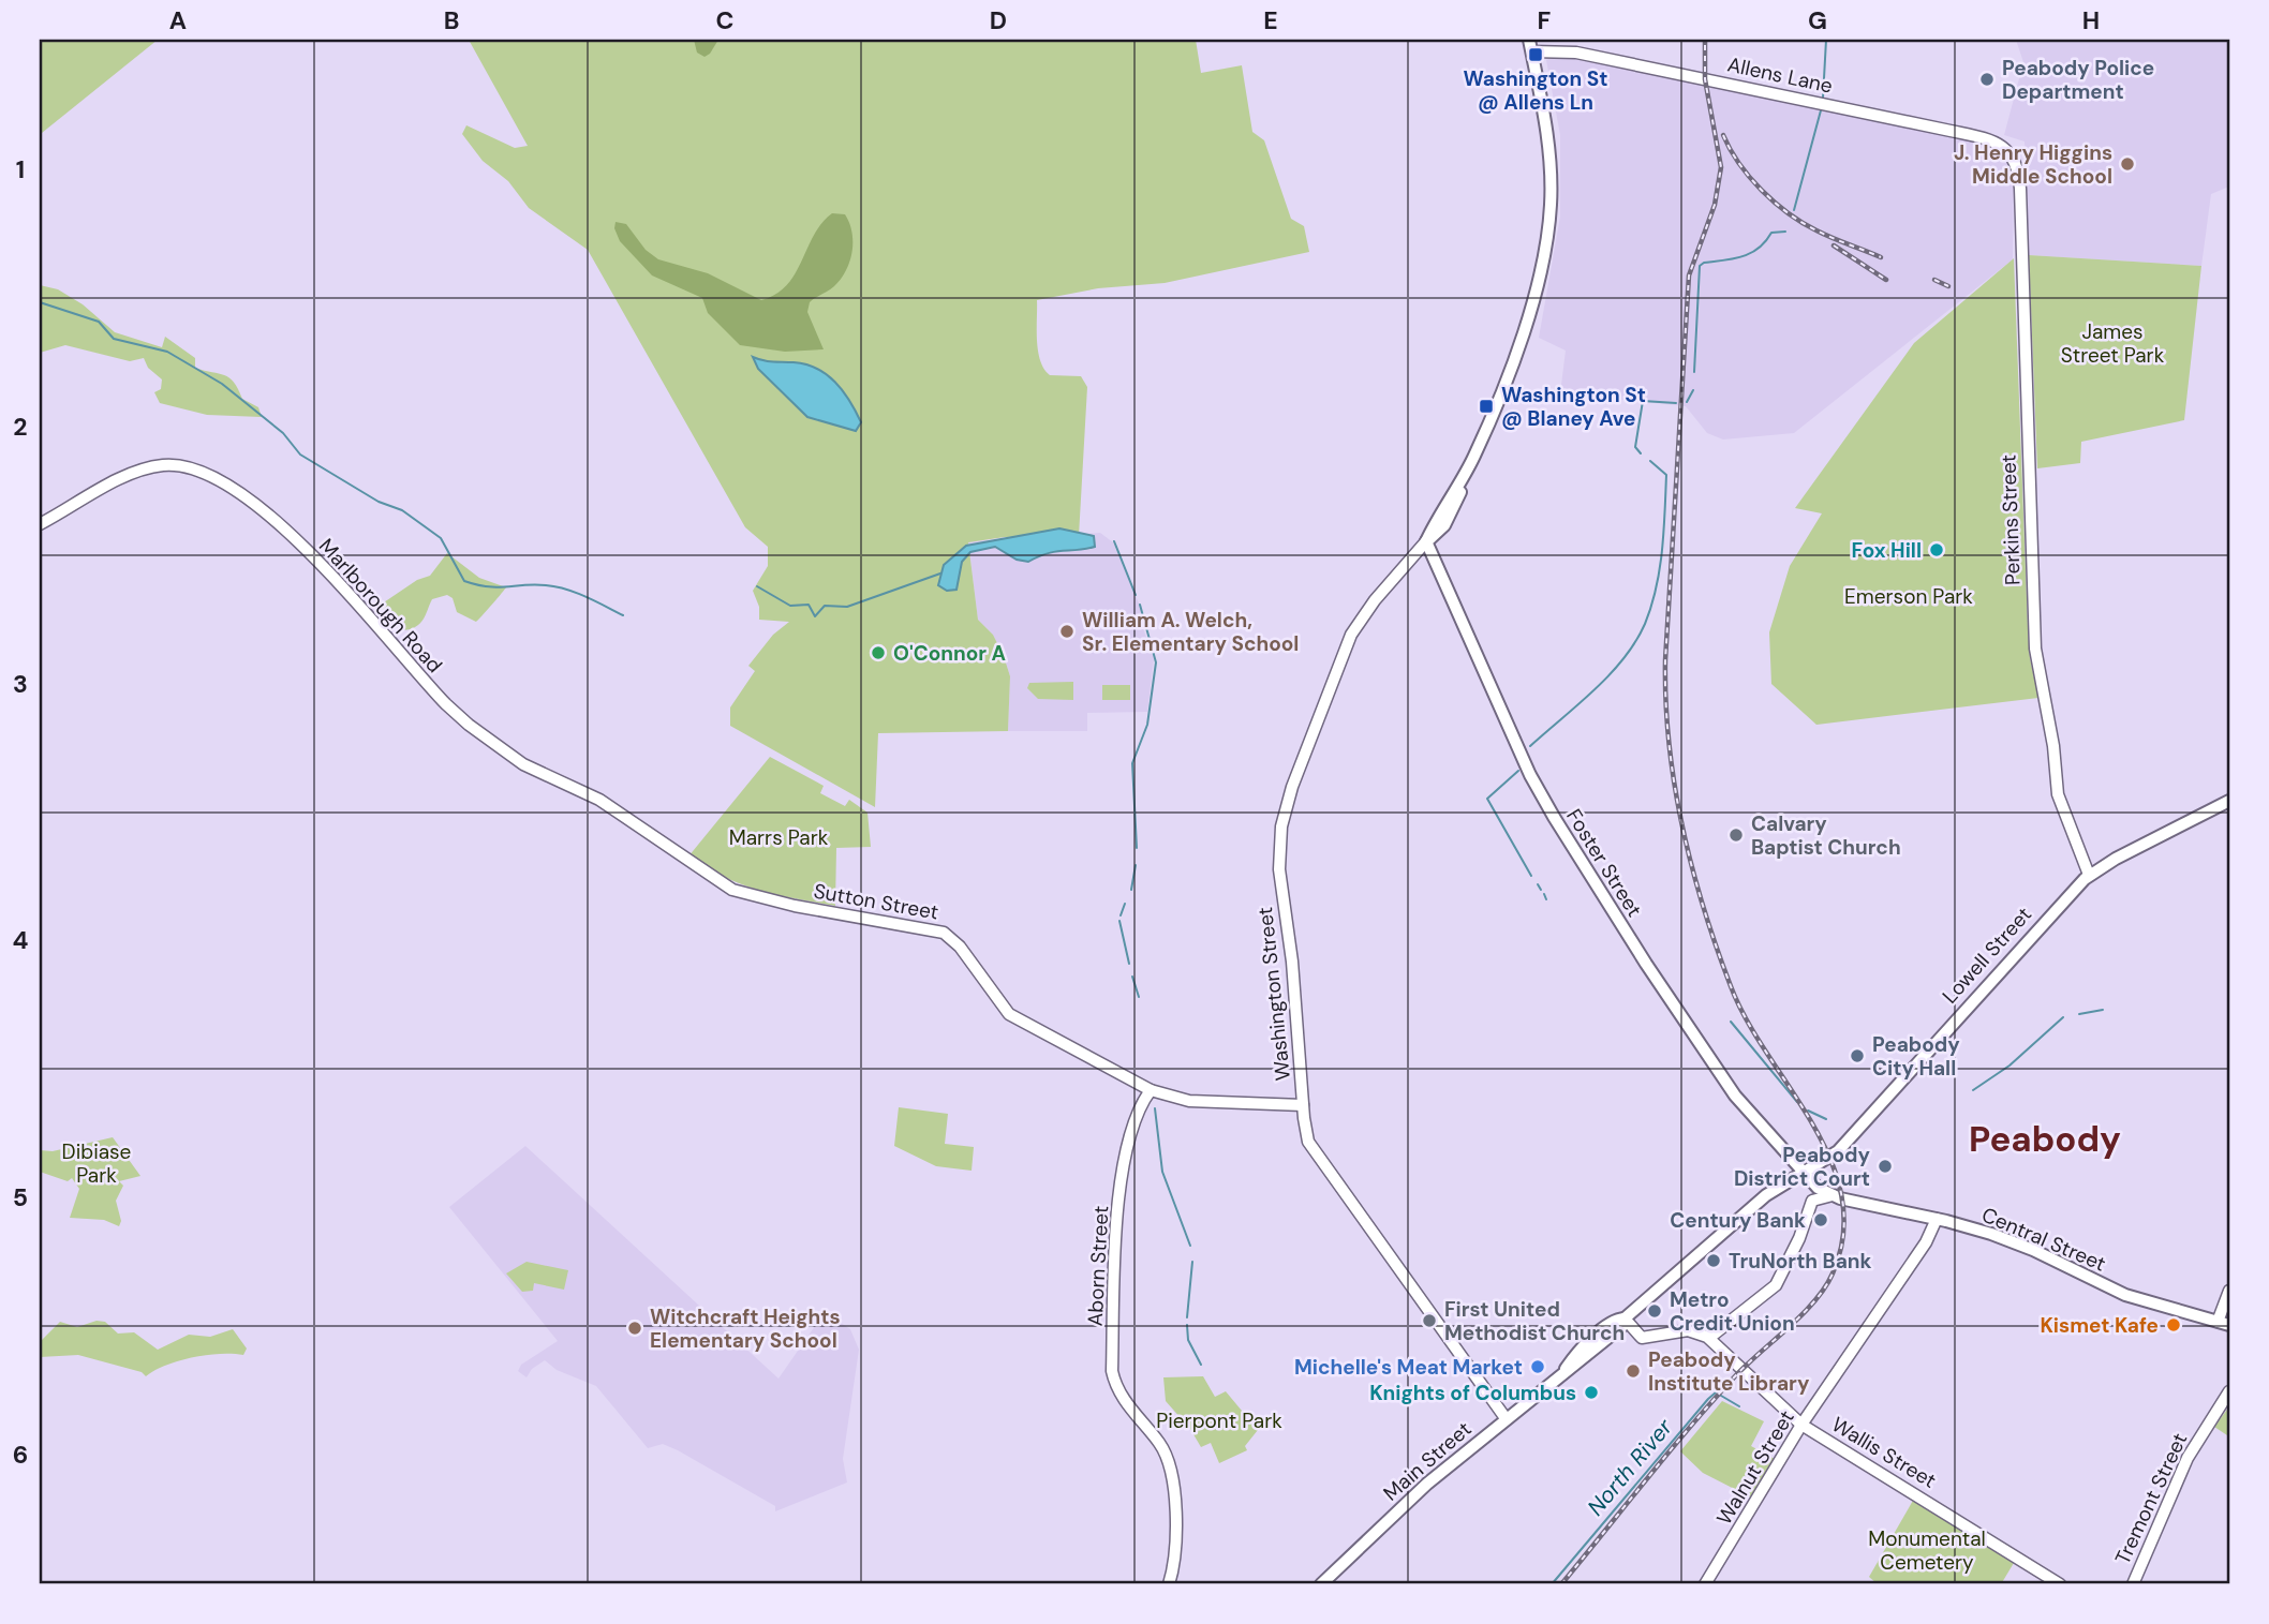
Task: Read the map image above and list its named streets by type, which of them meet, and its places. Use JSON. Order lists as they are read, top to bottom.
{
  "streets": {
    "main road": [
      "Foster Street",
      "Lowell Street",
      "Washington Street",
      "Central Street",
      "Main Street"
    ],
    "street": [
      "Allens Lane",
      "Perkins Street",
      "Marlborough Road",
      "Sutton Street",
      "Aborn Street",
      "Wallis Street",
      "Walnut Street",
      "Tremont Street"
    ]
  },
  "crossings": [
    ["Allens Lane", "Perkins Street"],
    ["Allens Lane", "Washington Street"],
    ["Perkins Street", "Lowell Street"],
    ["Marlborough Road", "Sutton Street"],
    ["Foster Street", "Lowell Street"],
    ["Foster Street", "Washington Street"],
    ["Foster Street", "Central Street"],
    ["Foster Street", "Main Street"],
    ["Sutton Street", "Aborn Street"],
    ["Lowell Street", "Central Street"],
    ["Lowell Street", "Main Street"],
    ["Washington Street", "Main Street"],
    ["Central Street", "Main Street"],
    ["Central Street", "Walnut Street"],
    ["Wallis Street", "Walnut Street"]
  ],
  "districts": ["Peabody"],
  "water": ["North River"],
  "parks": [
    "James Street Park",
    "Emerson Park",
    "Marrs Park",
    "Dibiase Park",
    "Pierpont Park",
    "Monumental Cemetery"
  ],
  "places": {
    "transit": ["Washington St @ Allens Ln", "Washington St @ Blaney Ave"],
    "other": [
      "Peabody Police Department",
      "J. Henry Higgins Middle School",
      "Fox Hill",
      "William A. Welch, Sr. Elementary School",
      "O'Connor A",
      "Calvary Baptist Church",
      "Peabody City Hall",
      "Peabody District Court",
      "Century Bank",
      "TruNorth Bank",
      "Metro Credit Union",
      "First United Methodist Church",
      "Kismet Kafe",
      "Witchcraft Heights Elementary School",
      "Michelle's Meat Market",
      "Peabody Institute Library",
      "Knights of Columbus"
    ]
  },
  "grid": {
    "columns": [
      "A",
      "B",
      "C",
      "D",
      "E",
      "F",
      "G",
      "H"
    ],
    "rows": [
      "1",
      "2",
      "3",
      "4",
      "5",
      "6"
    ]
  }
}
